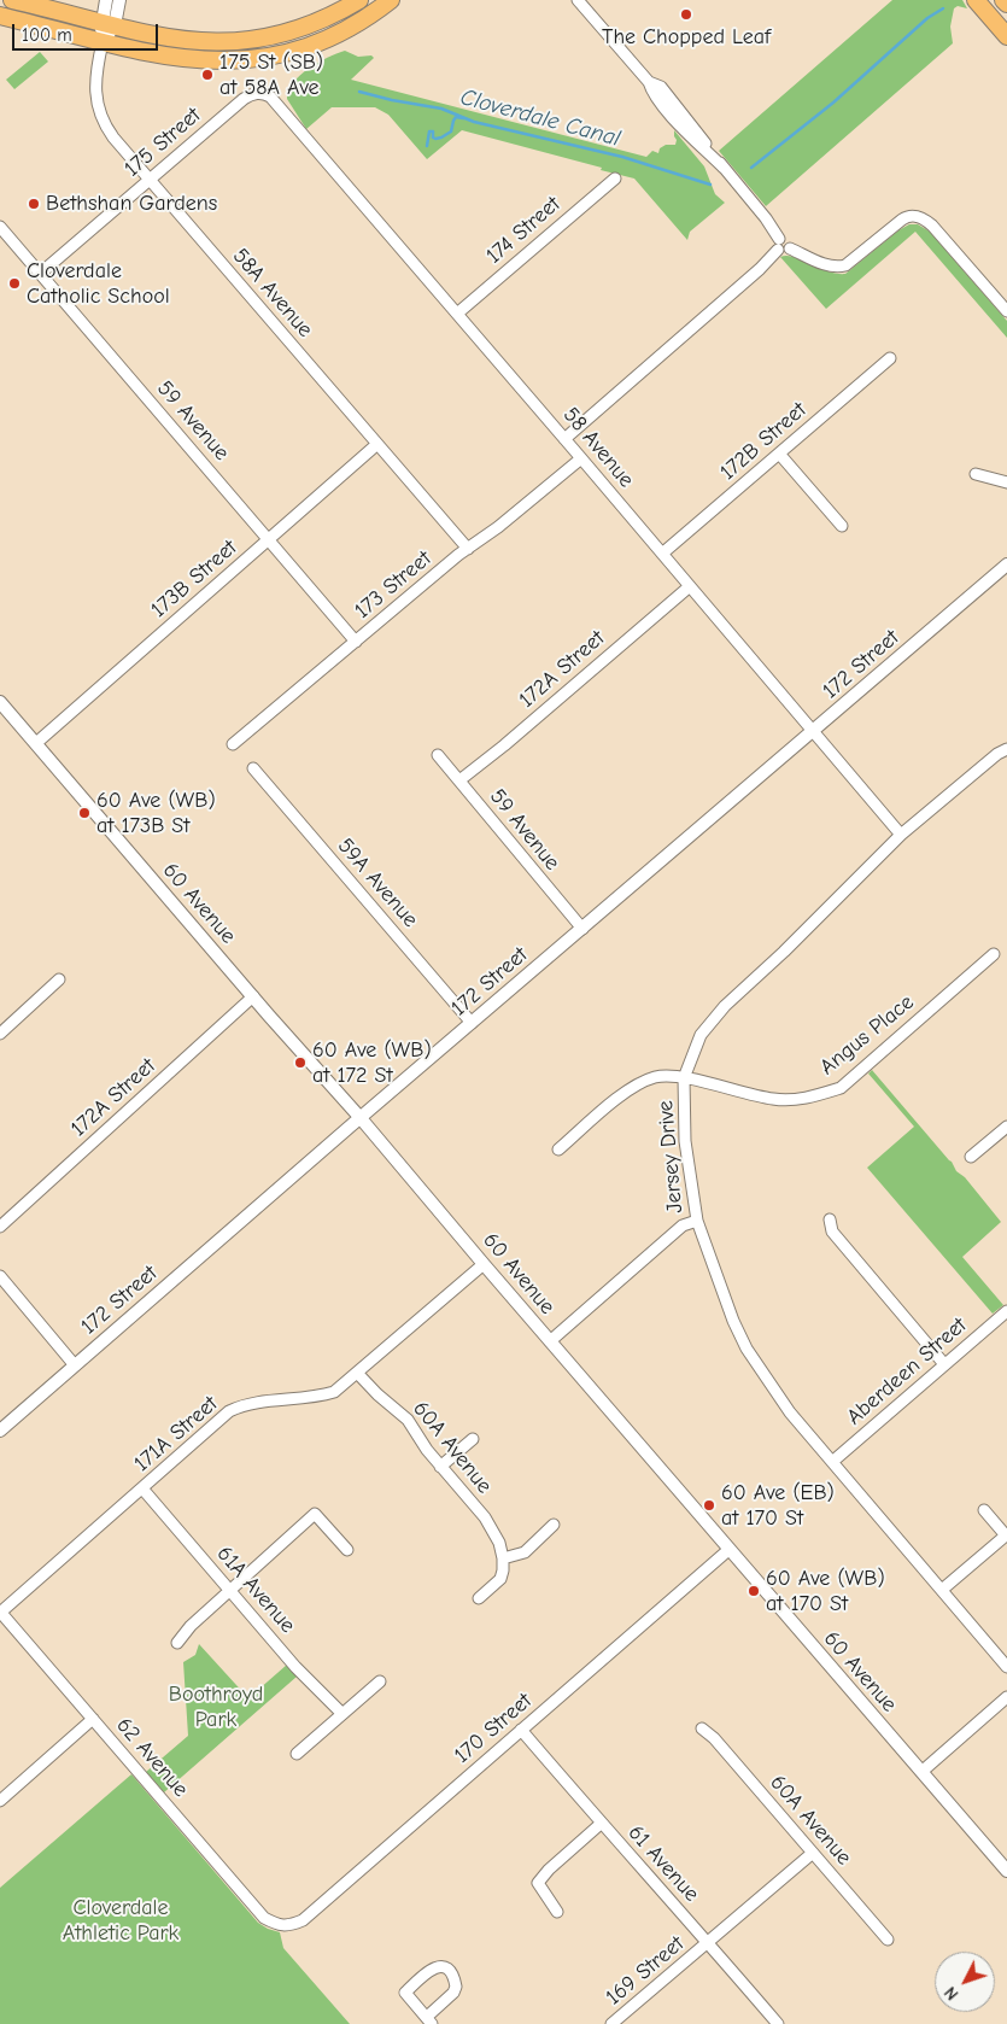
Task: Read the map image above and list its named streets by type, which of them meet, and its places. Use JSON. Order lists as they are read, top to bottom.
{
  "streets": {
    "street": [
      "175 Street",
      "174 Street",
      "58A Avenue",
      "59 Avenue",
      "172B Street",
      "58 Avenue",
      "173B Street",
      "173 Street",
      "172 Street",
      "172A Street",
      "59A Avenue",
      "60 Avenue",
      "Angus Place",
      "Jersey Drive",
      "Aberdeen Street",
      "171A Street",
      "60A Avenue",
      "61A Avenue",
      "170 Street",
      "62 Avenue",
      "61 Avenue",
      "169 Street"
    ]
  },
  "crossings": [
    ["175 Street", "58A Avenue"],
    ["175 Street", "59 Avenue"],
    ["175 Street", "58 Avenue"],
    ["174 Street", "58 Avenue"],
    ["58A Avenue", "173B Street"],
    ["58A Avenue", "173 Street"],
    ["59 Avenue", "173B Street"],
    ["59 Avenue", "173 Street"],
    ["59 Avenue", "172 Street"],
    ["59 Avenue", "172A Street"],
    ["172B Street", "58 Avenue"],
    ["58 Avenue", "173 Street"],
    ["58 Avenue", "172 Street"],
    ["58 Avenue", "172A Street"],
    ["58 Avenue", "Jersey Drive"],
    ["173B Street", "60 Avenue"],
    ["172 Street", "59A Avenue"],
    ["172 Street", "60 Avenue"],
    ["172A Street", "60 Avenue"],
    ["60 Avenue", "171A Street"],
    ["60 Avenue", "170 Street"],
    ["Angus Place", "Jersey Drive"],
    ["Jersey Drive", "Aberdeen Street"],
    ["171A Street", "60A Avenue"],
    ["171A Street", "61A Avenue"],
    ["171A Street", "62 Avenue"],
    ["60A Avenue", "169 Street"],
    ["170 Street", "62 Avenue"],
    ["170 Street", "61 Avenue"],
    ["61 Avenue", "169 Street"]
  ],
  "water": ["Cloverdale Canal"],
  "parks": ["Boothroyd Park", "Cloverdale Athletic Park"],
  "places": [
    "The Chopped Leaf",
    "175 St (SB) at 58A Ave",
    "Bethshan Gardens",
    "Cloverdale Catholic School",
    "60 Ave (WB) at 173B St",
    "60 Ave (WB) at 172 St",
    "60 Ave (EB) at 170 St",
    "60 Ave (WB) at 170 St"
  ],
  "scale_bar": "100 m",
  "north": "bottom left"
}
